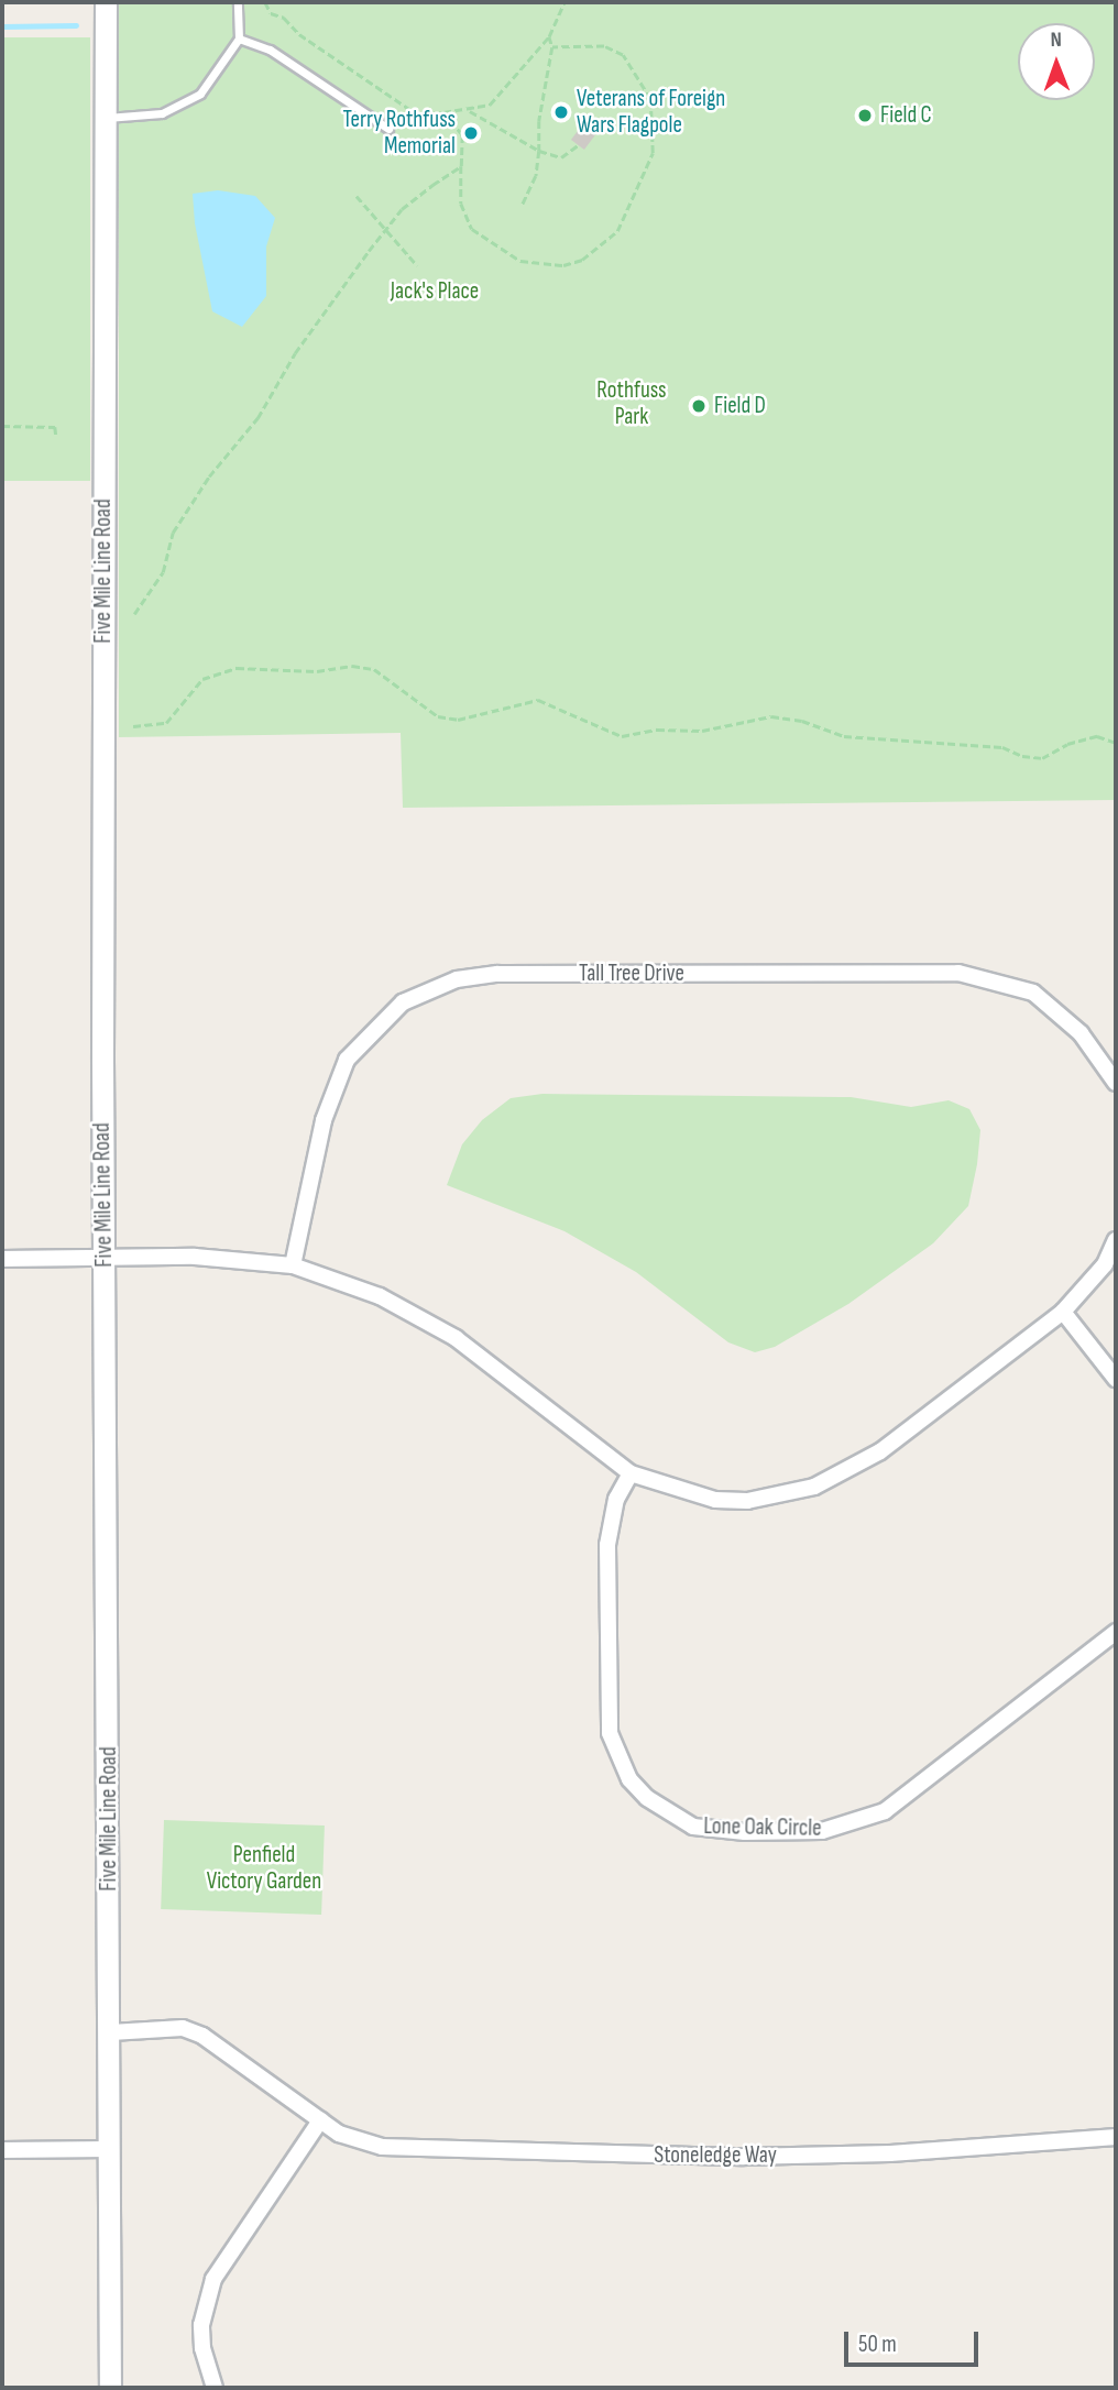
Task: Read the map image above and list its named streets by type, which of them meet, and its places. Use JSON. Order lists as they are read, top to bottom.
{
  "streets": {
    "main road": ["Five Mile Line Road"],
    "street": ["Tall Tree Drive", "Lone Oak Circle", "Stoneledge Way"]
  },
  "crossings": [
    ["Five Mile Line Road", "Stoneledge Way"]
  ],
  "parks": ["Jack's Place", "Rothfuss Park", "Penfield Victory Garden"],
  "places": [
    "Veterans of Foreign Wars Flagpole",
    "Field C",
    "Terry Rothfuss Memorial",
    "Field D"
  ],
  "scale_bar": "50 m",
  "north": "top"
}
